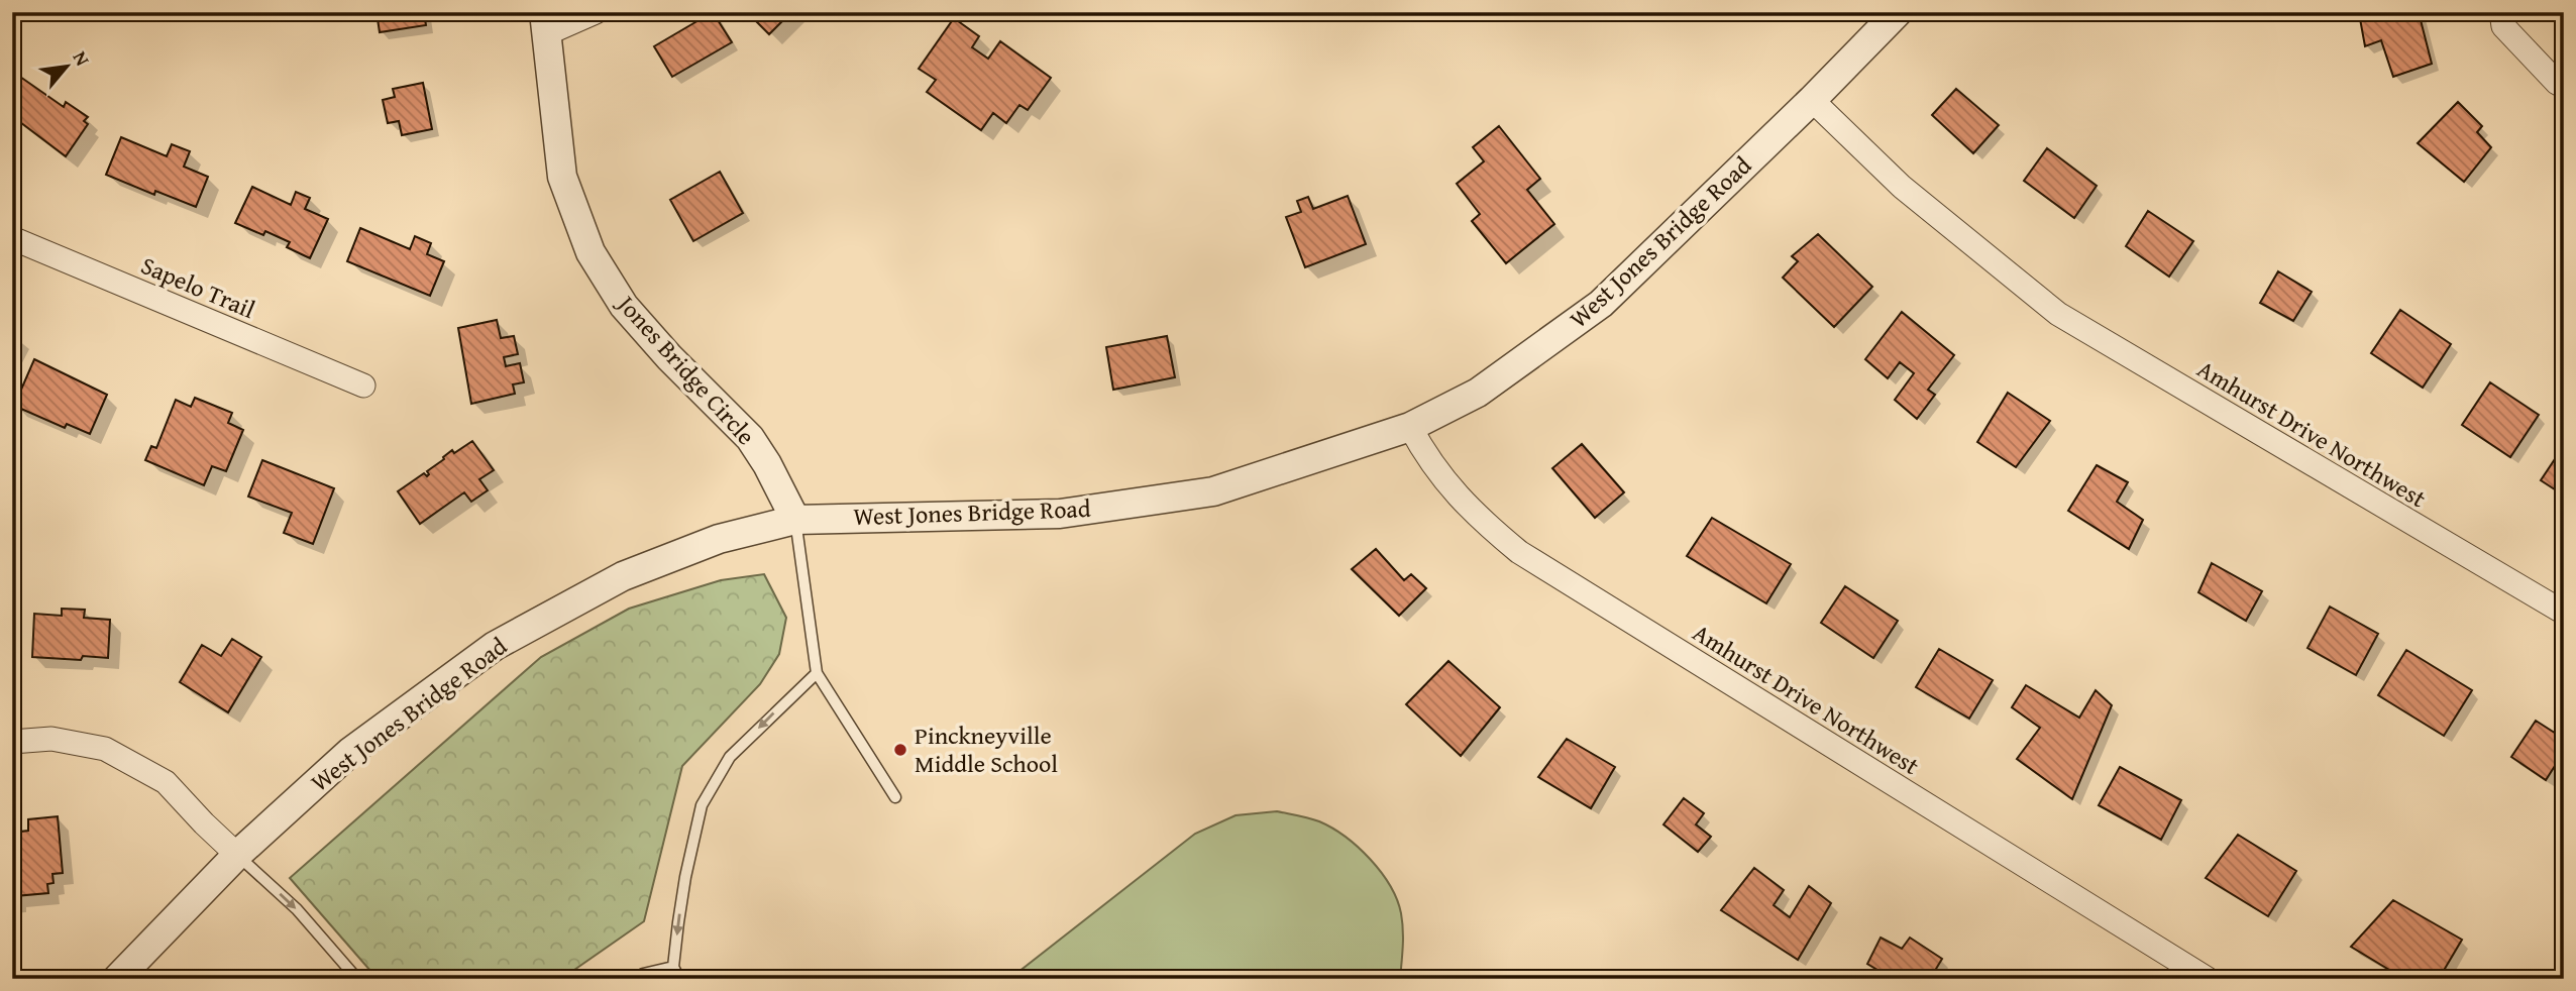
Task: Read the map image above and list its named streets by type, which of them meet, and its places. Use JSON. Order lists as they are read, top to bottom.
{
  "streets": {
    "street": [
      "West Jones Bridge Road",
      "Sapelo Trail",
      "Jones Bridge Circle",
      "Amhurst Drive Northwest"
    ]
  },
  "crossings": [
    ["West Jones Bridge Road", "Jones Bridge Circle"],
    ["West Jones Bridge Road", "Amhurst Drive Northwest"]
  ],
  "places": ["Pinckneyville Middle School"],
  "north": "top right"
}
